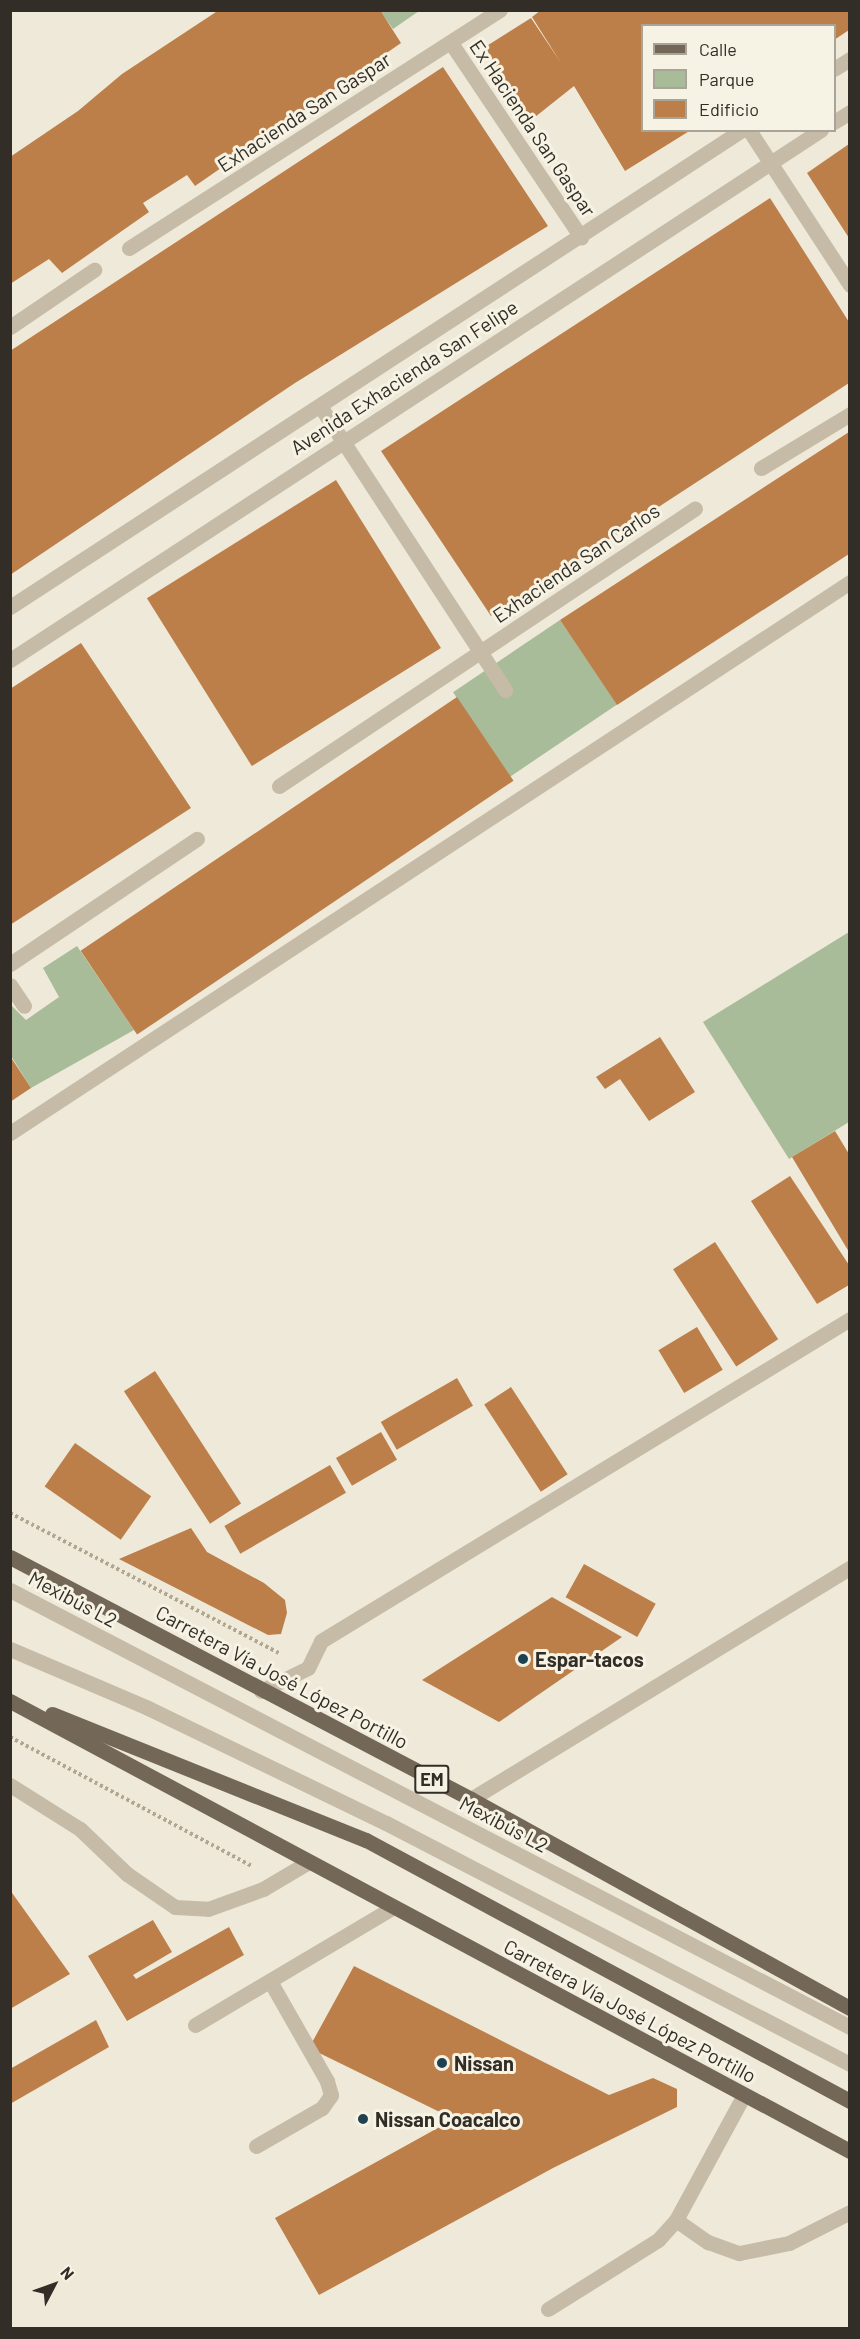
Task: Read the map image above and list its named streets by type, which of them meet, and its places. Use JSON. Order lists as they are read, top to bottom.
{
  "streets": {
    "main road": ["Carretera Vía José López Portillo", "EM"],
    "street": [
      "Exhacienda San Gaspar",
      "Ex Hacienda San Gaspar",
      "Avenida Exhacienda San Felipe",
      "Exhacienda San Carlos",
      "Mexibús L2"
    ]
  },
  "crossings": [
    ["Exhacienda San Gaspar", "Ex Hacienda San Gaspar"],
    ["Ex Hacienda San Gaspar", "Avenida Exhacienda San Felipe"]
  ],
  "places": ["Espar-tacos", "Nissan", "Nissan Coacalco"],
  "legend": ["Calle", "Parque", "Edificio"],
  "north": "top right"
}
